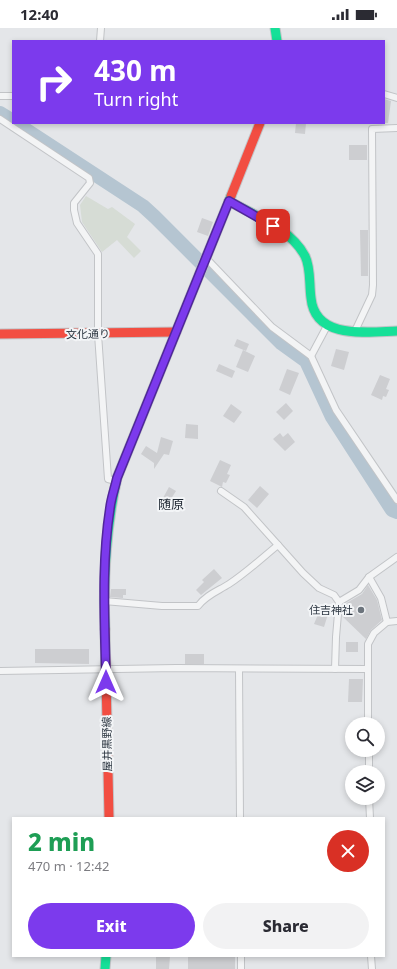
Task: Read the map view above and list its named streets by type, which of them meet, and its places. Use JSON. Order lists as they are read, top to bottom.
{
  "streets": {
    "main road": ["文化通り", "屋井黒野線"]
  },
  "crossings": [
    ["文化通り", "屋井黒野線"]
  ],
  "districts": ["随原"],
  "places": ["住吉神社"],
  "page": {
    "status": "12:40",
    "turn": ["430 m", "Turn right"],
    "heading": ["2 min", "470 m · 12:42"],
    "buttons": ["Exit", "Share"]
  }
}
